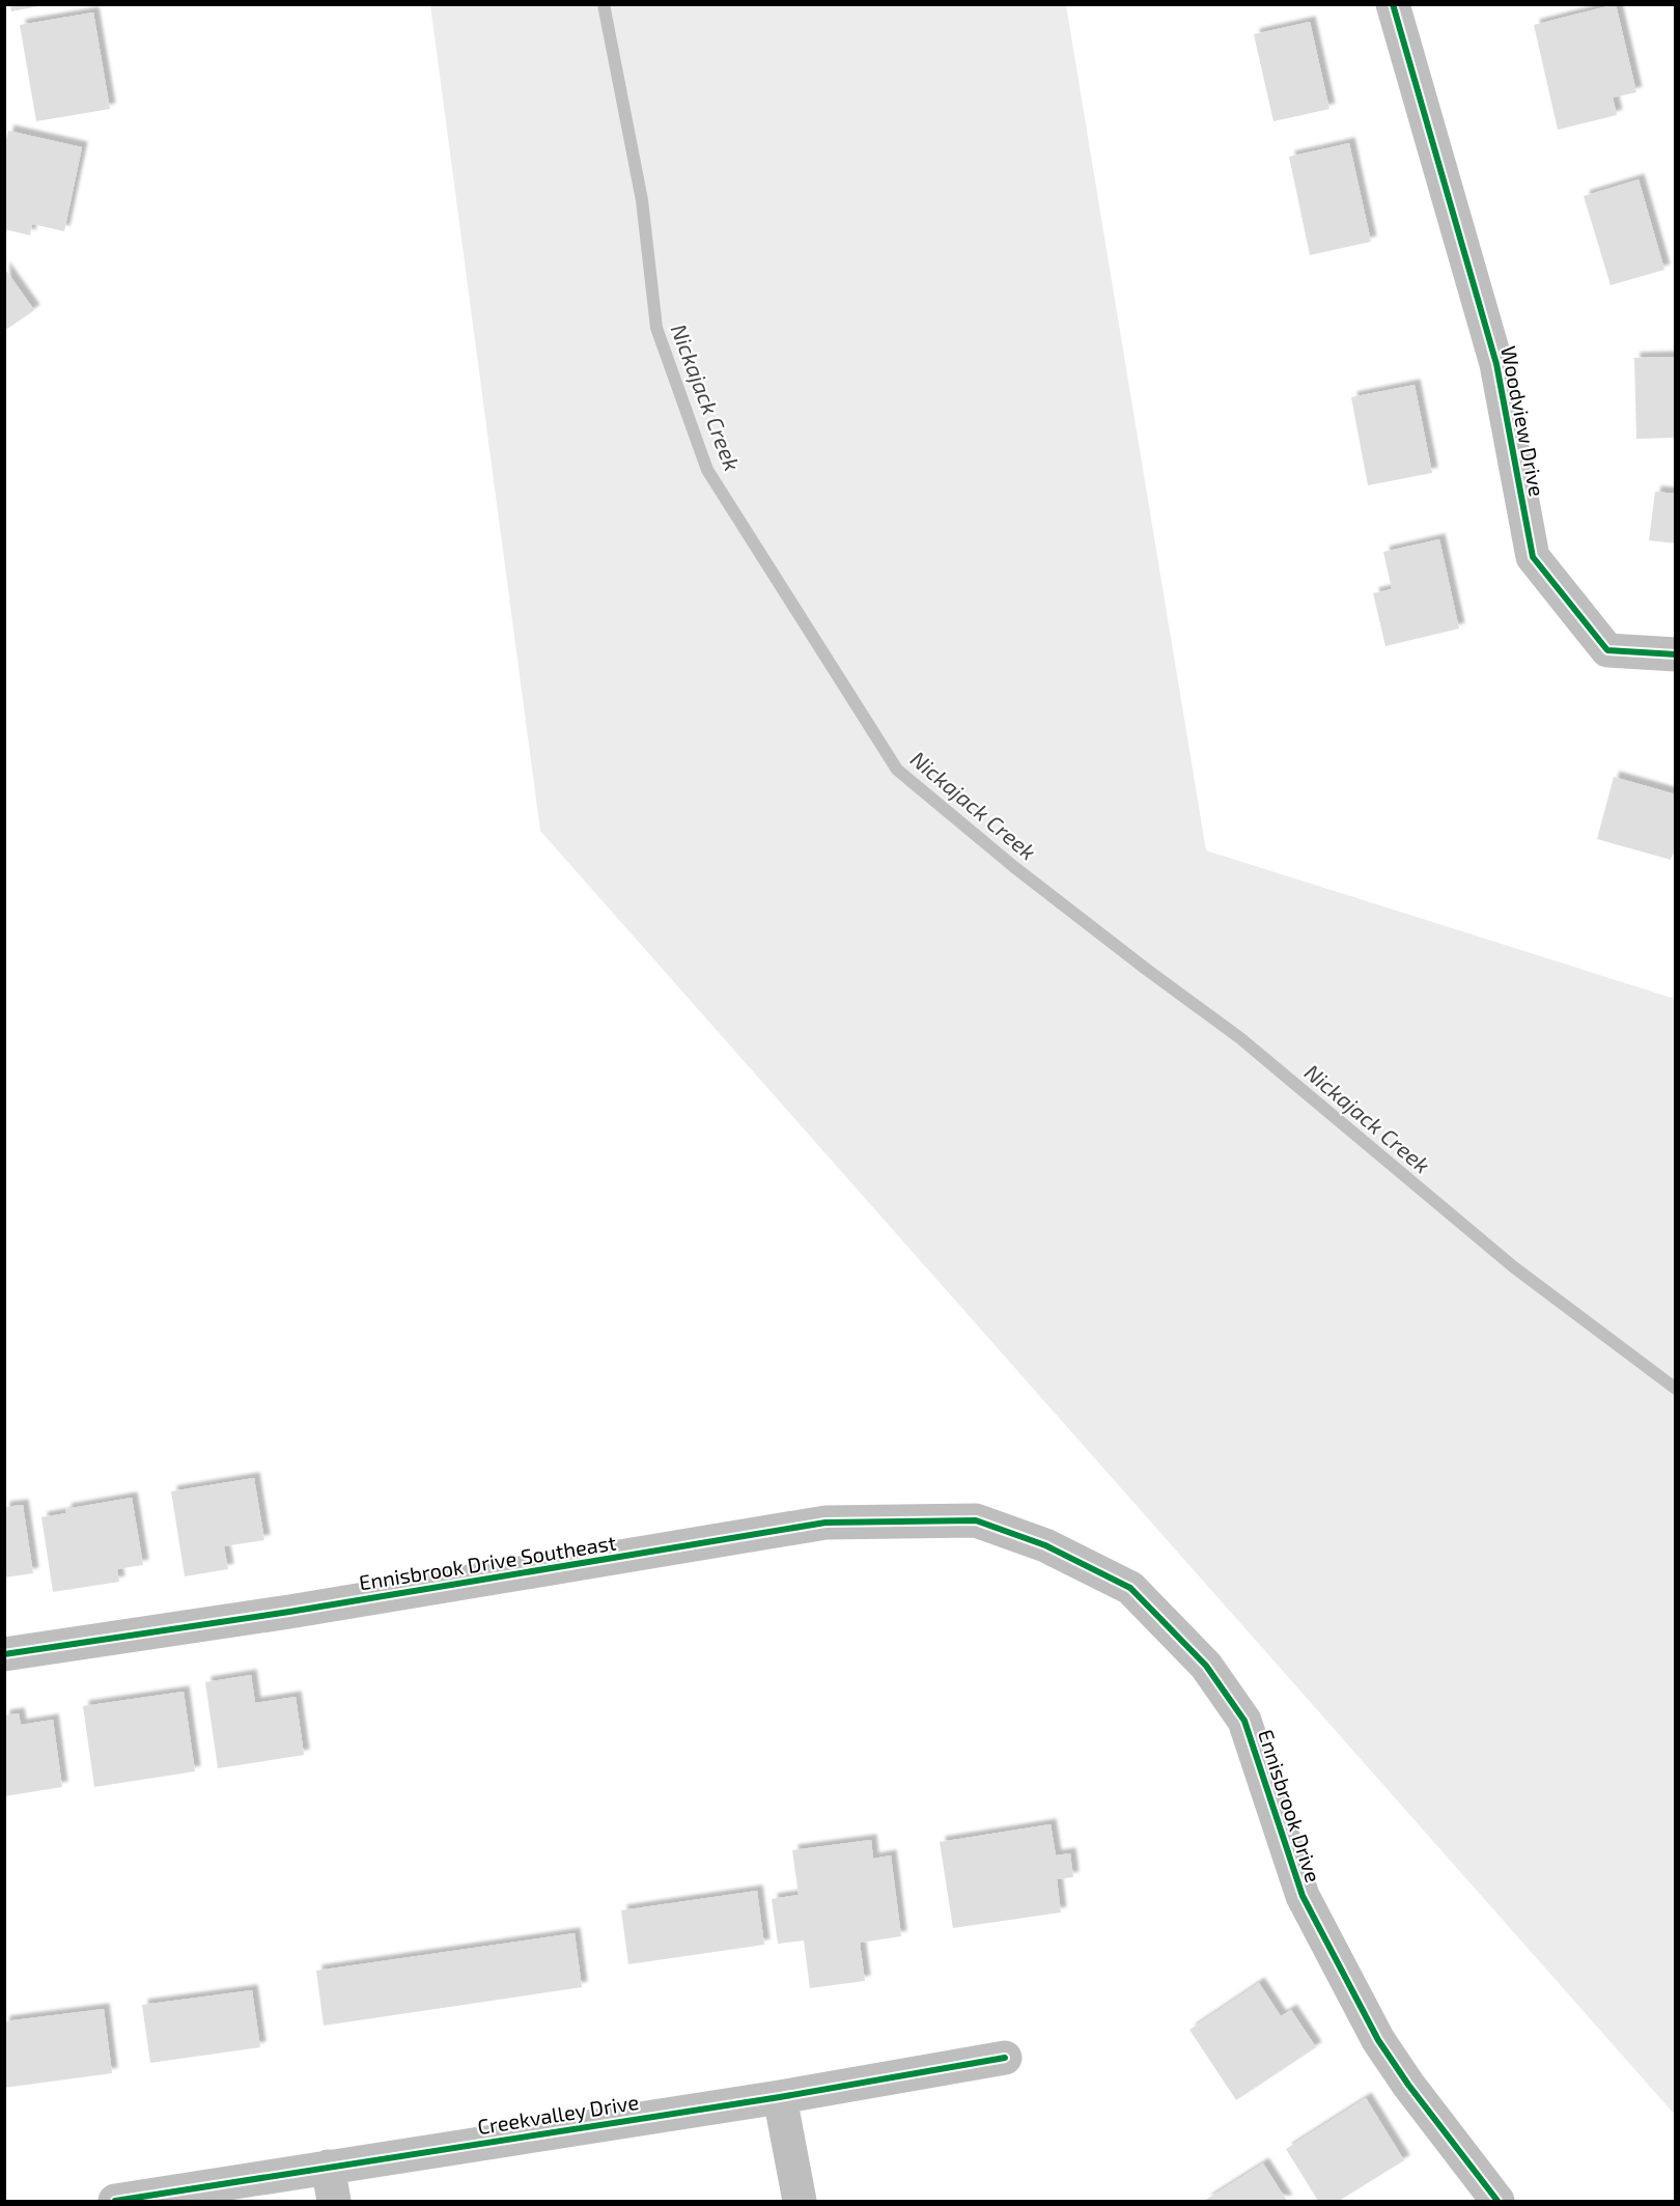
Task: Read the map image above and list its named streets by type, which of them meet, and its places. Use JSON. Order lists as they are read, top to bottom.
{
  "streets": {
    "street": [
      "Woodview Drive",
      "Ennisbrook Drive Southeast",
      "Ennisbrook Drive",
      "Creekvalley Drive"
    ]
  },
  "crossings": [
    ["Ennisbrook Drive Southeast", "Ennisbrook Drive"]
  ],
  "water": ["Nickajack Creek"]
}
